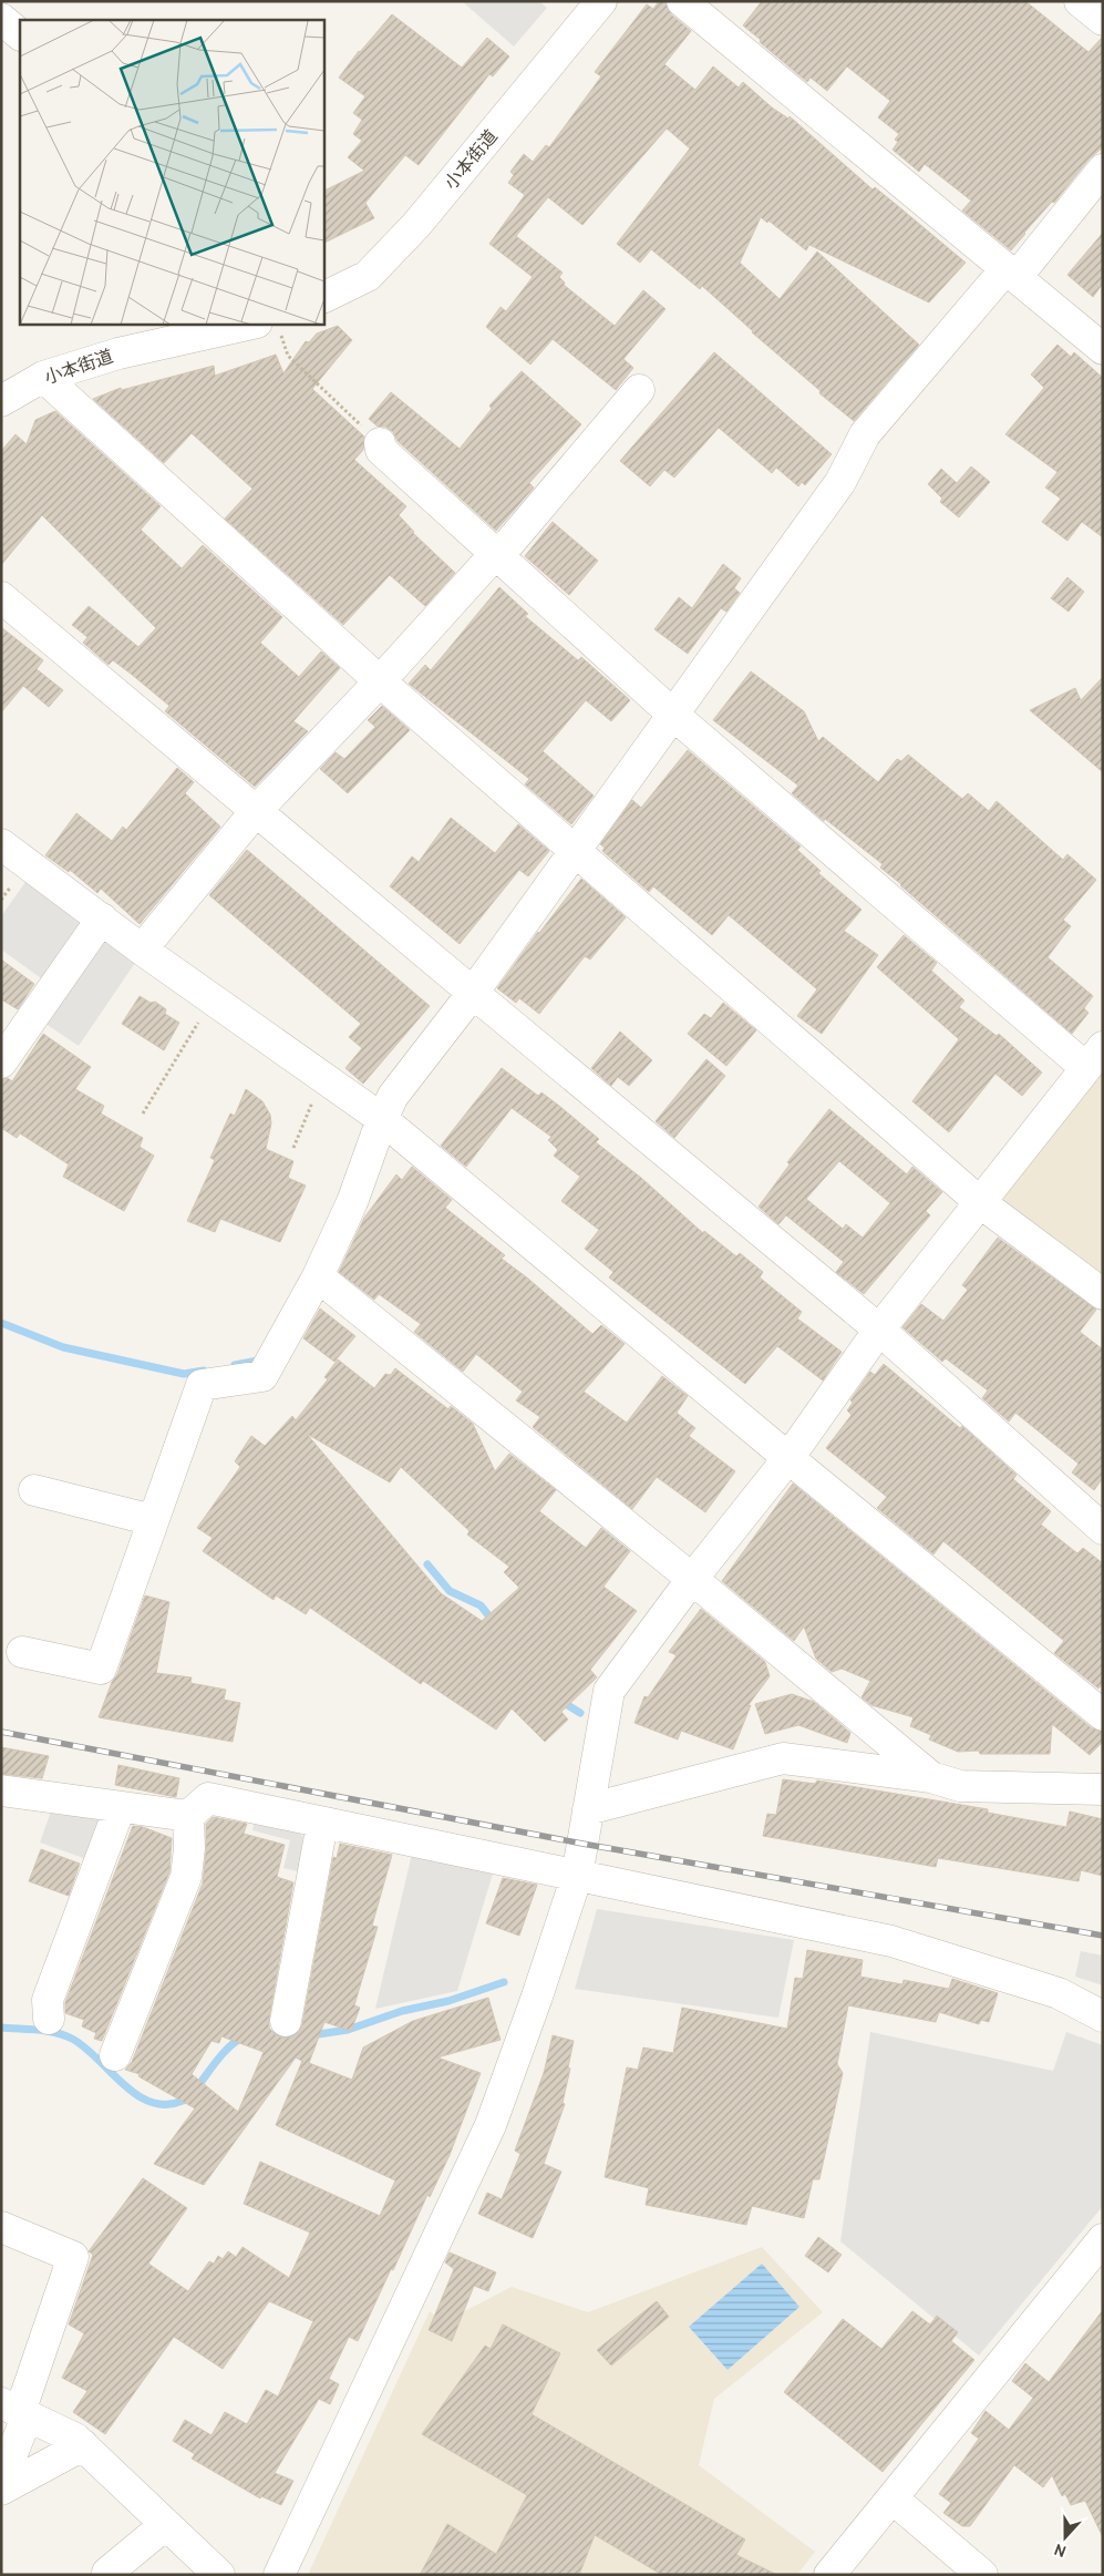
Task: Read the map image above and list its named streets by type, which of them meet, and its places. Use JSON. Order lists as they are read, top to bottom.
{
  "streets": {
    "street": ["小本街道"]
  },
  "north": "bottom"
}
